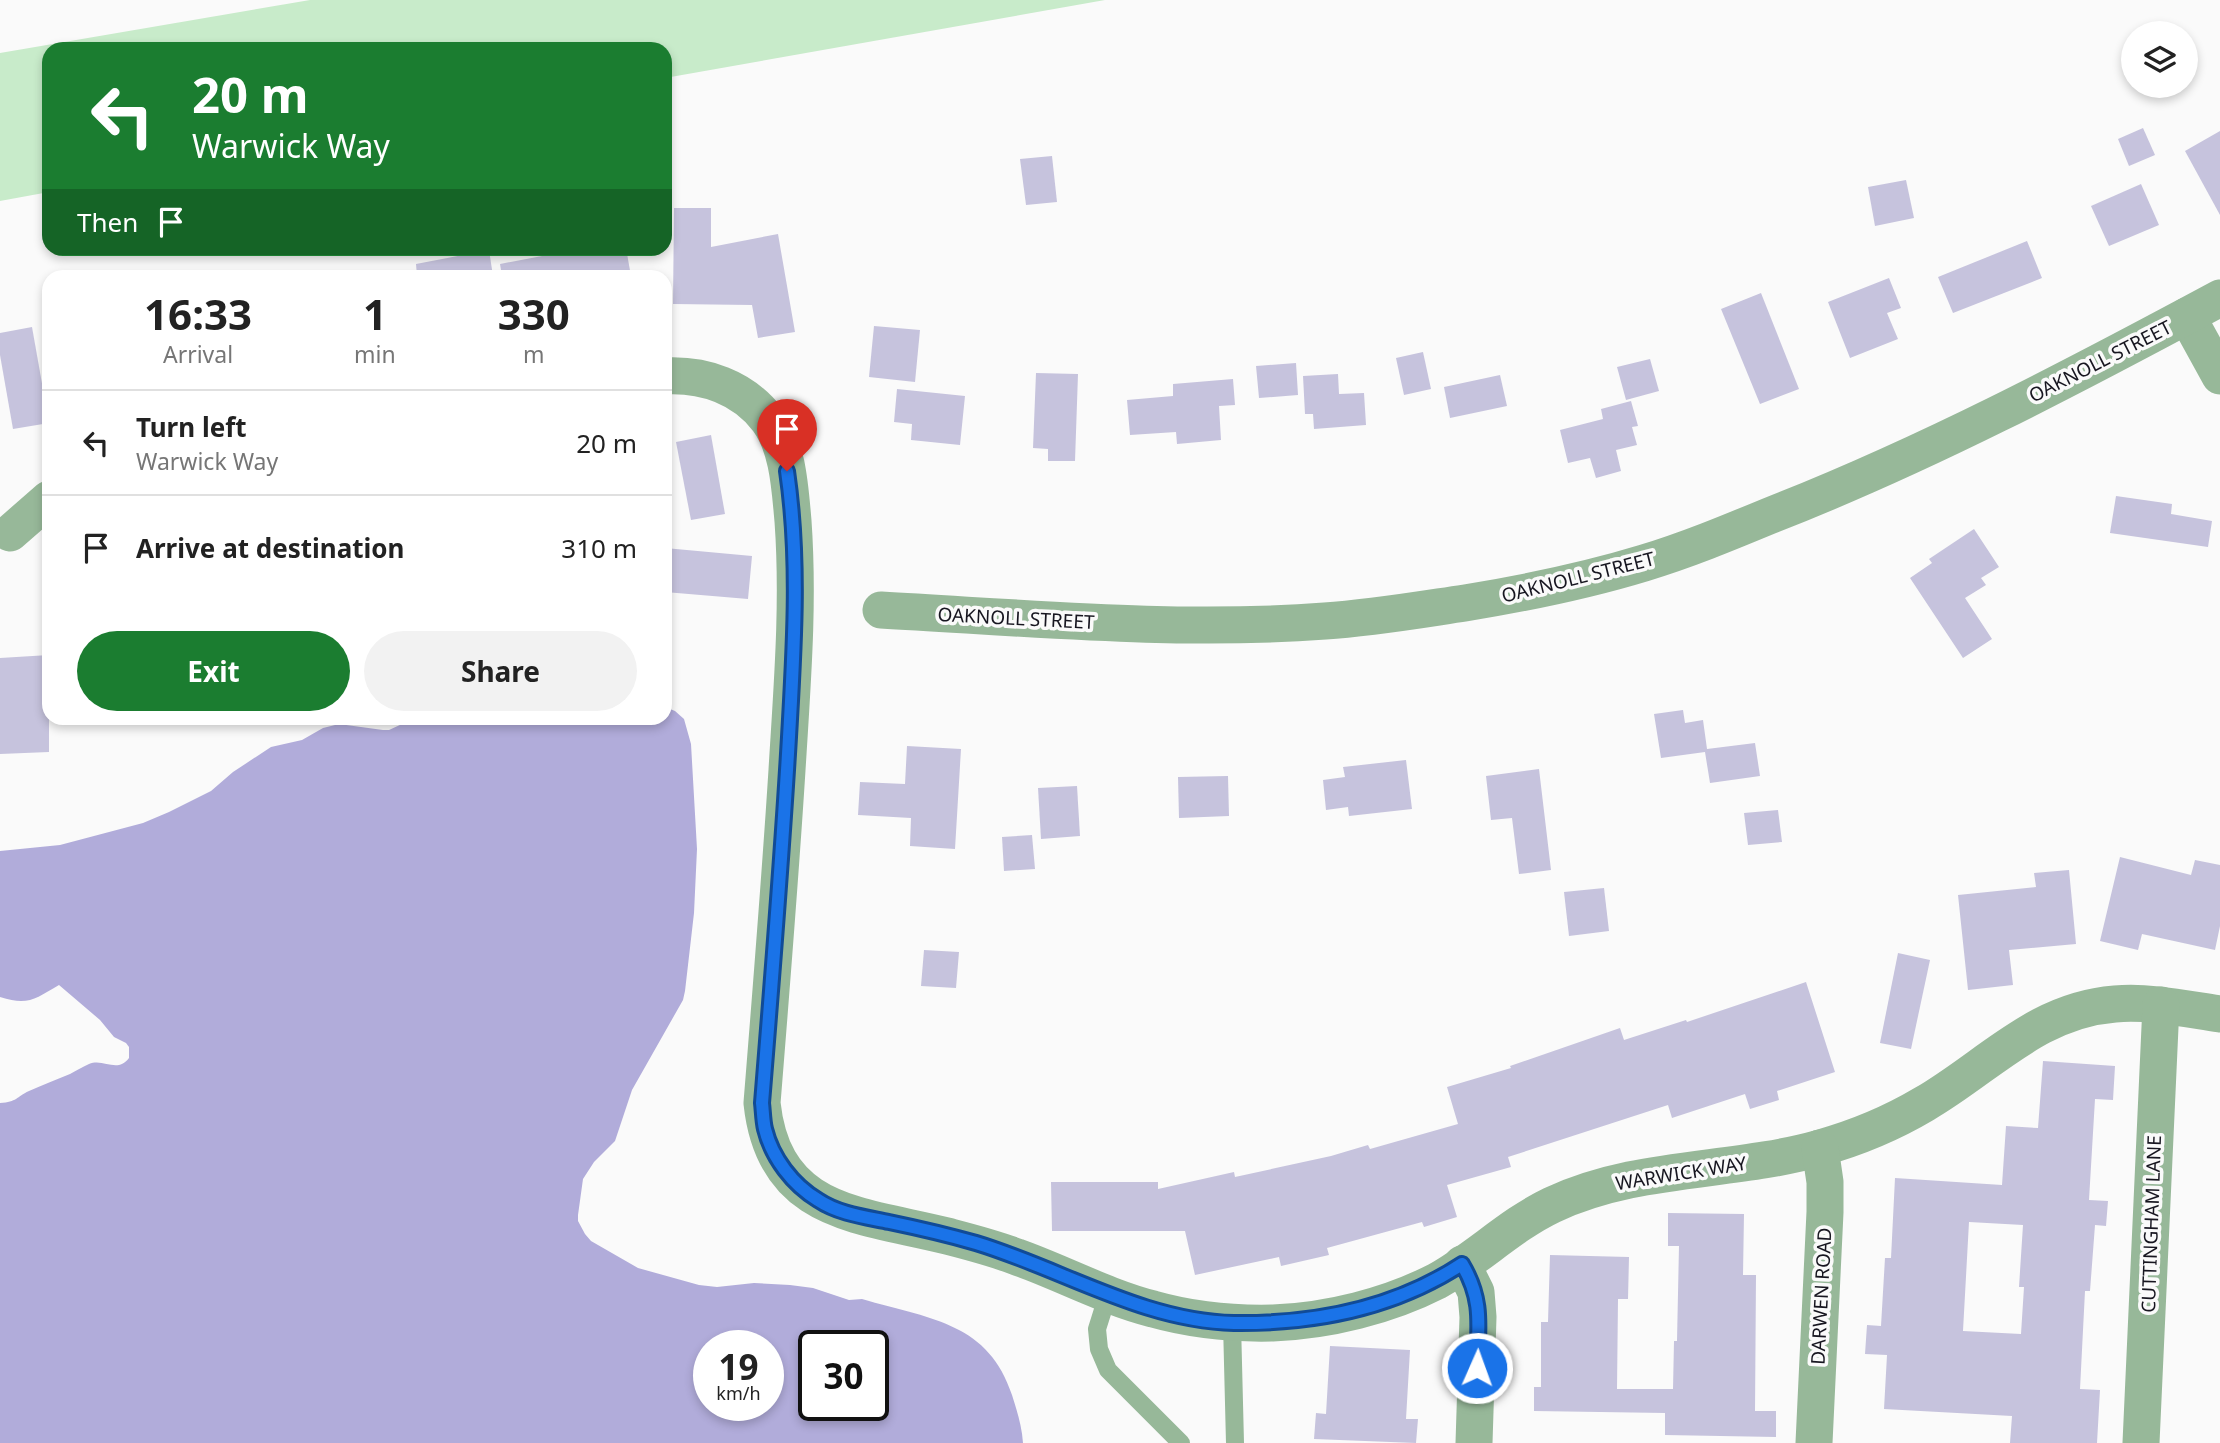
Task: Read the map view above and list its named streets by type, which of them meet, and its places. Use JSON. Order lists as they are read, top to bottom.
{
  "streets": {
    "street": [
      "OAKNOLL STREET",
      "WARWICK WAY",
      "CUTTINGHAM LANE",
      "DARWEN ROAD"
    ]
  },
  "crossings": [
    ["WARWICK WAY", "CUTTINGHAM LANE"],
    ["WARWICK WAY", "DARWEN ROAD"]
  ],
  "page": {
    "turn": ["20 m", "Warwick Way"],
    "then": "Then",
    "eta": [
      "16:33",
      "Arrival",
      "1",
      "min",
      "330",
      "m"
    ],
    "list": [
      {
        "name": "Turn left",
        "note": "Warwick Way",
        "value": "20 m"
      },
      {
        "name": "Arrive at destination",
        "value": "310 m"
      }
    ],
    "buttons": ["Exit", "Share"],
    "speed": "19 km/h",
    "limit": "30"
  }
}
